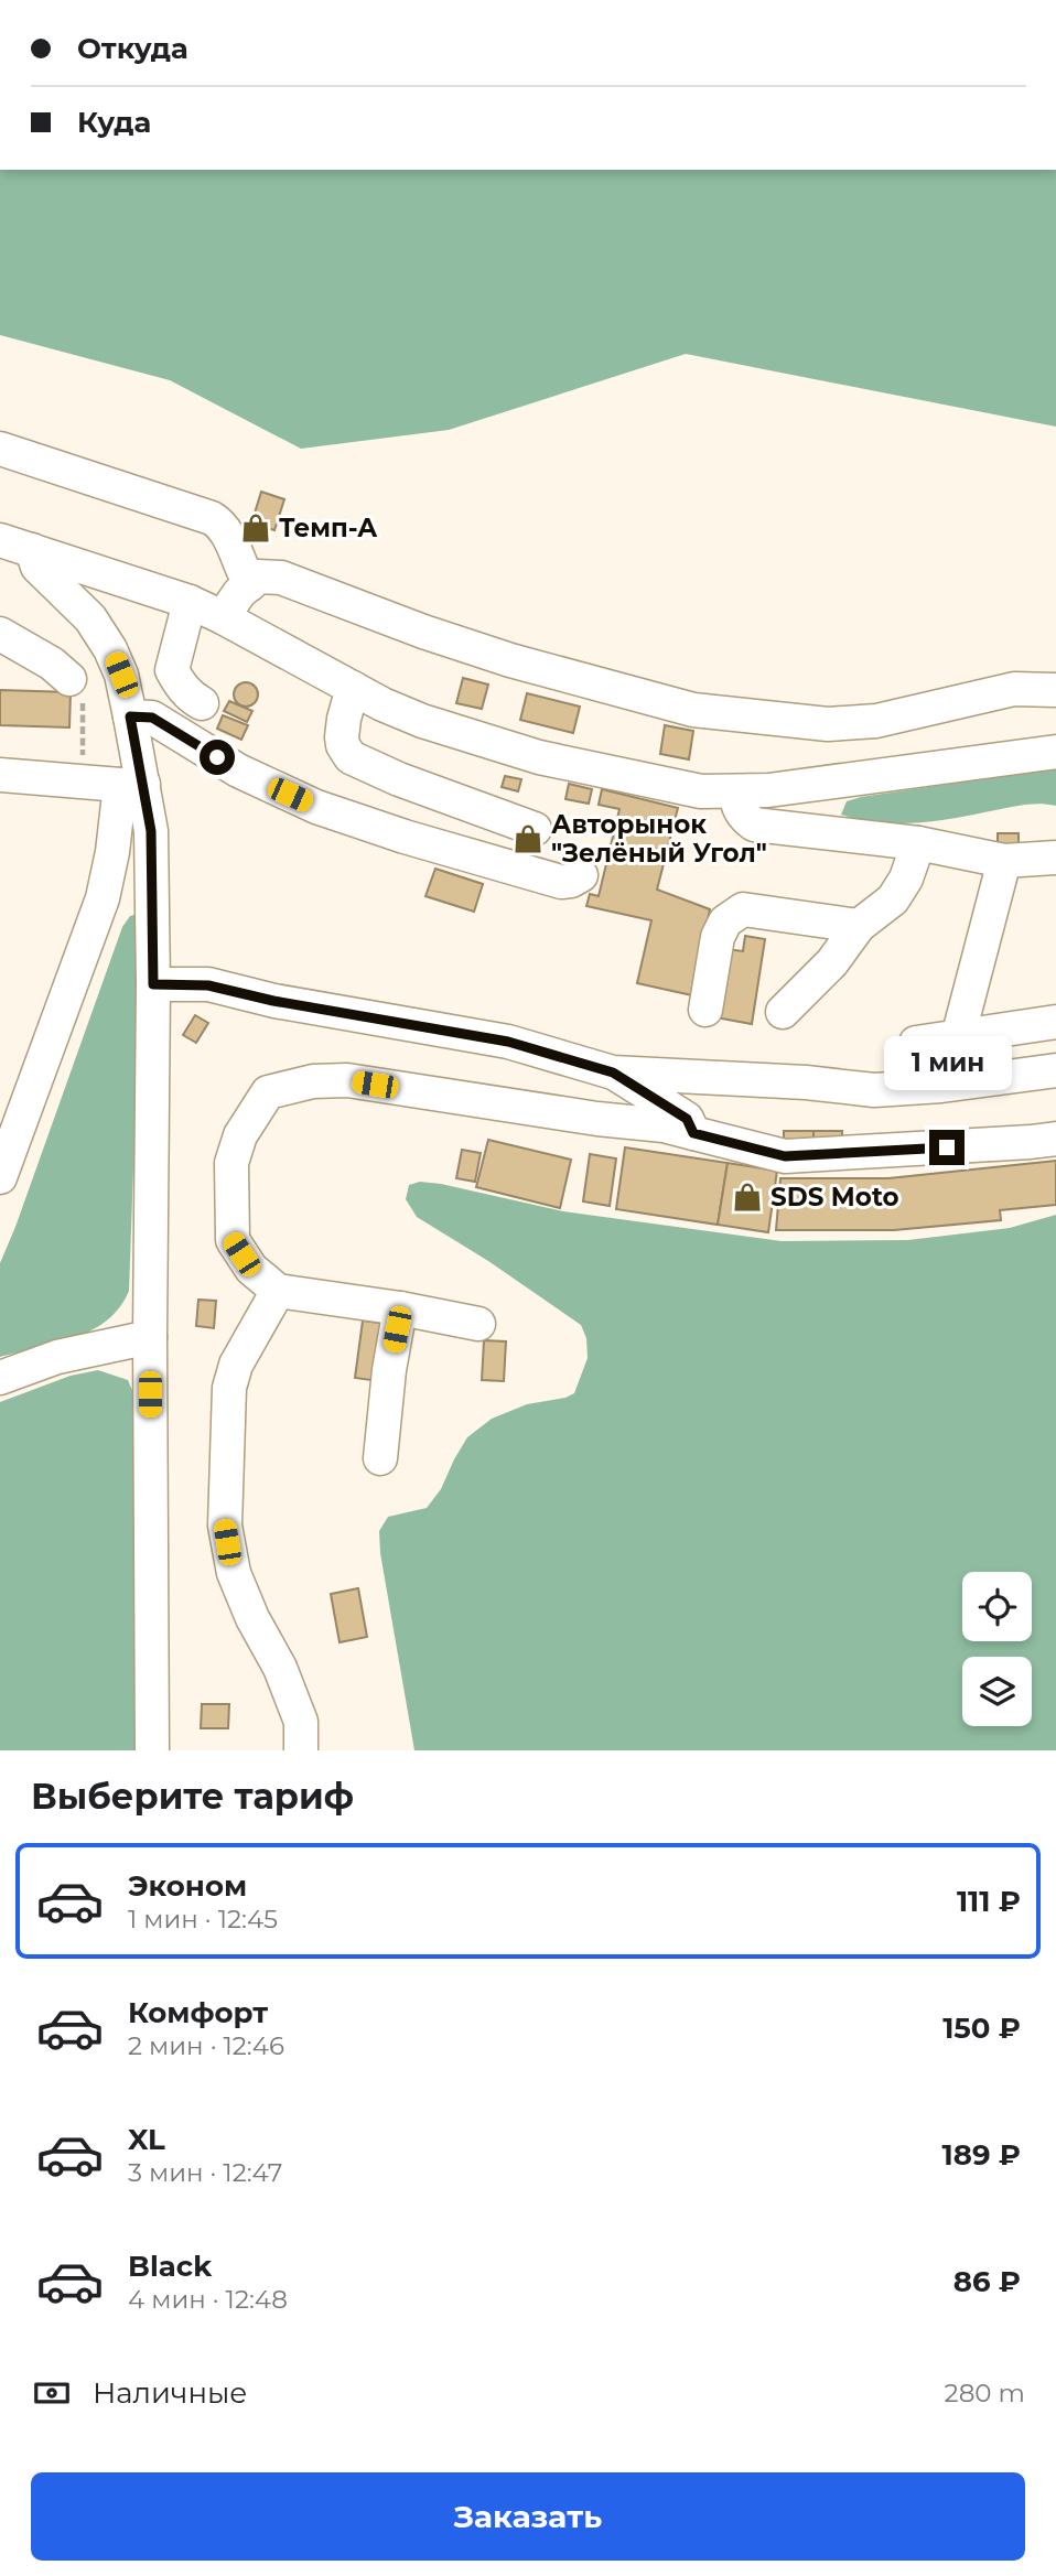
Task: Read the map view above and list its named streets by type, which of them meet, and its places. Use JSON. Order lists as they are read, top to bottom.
{
  "places": {
    "shop": ["Темп-А", "Авторынок \"Зелёный Угол\"", "SDS Moto"]
  },
  "page": {
    "banner": ["Откуда", "Куда"],
    "bubble": "1 мин",
    "heading": "Выберите тариф",
    "list": [
      {
        "name": "Эконом",
        "note": "1 мин · 12:45",
        "value": "111 ₽"
      },
      {
        "name": "Комфорт",
        "note": "2 мин · 12:46",
        "value": "150 ₽"
      },
      {
        "name": "XL",
        "note": "3 мин · 12:47",
        "value": "189 ₽"
      },
      {
        "name": "Black",
        "note": "4 мин · 12:48",
        "value": "86 ₽"
      }
    ],
    "pay": ["Наличные", "280 m"],
    "buttons": "Заказать"
  }
}
